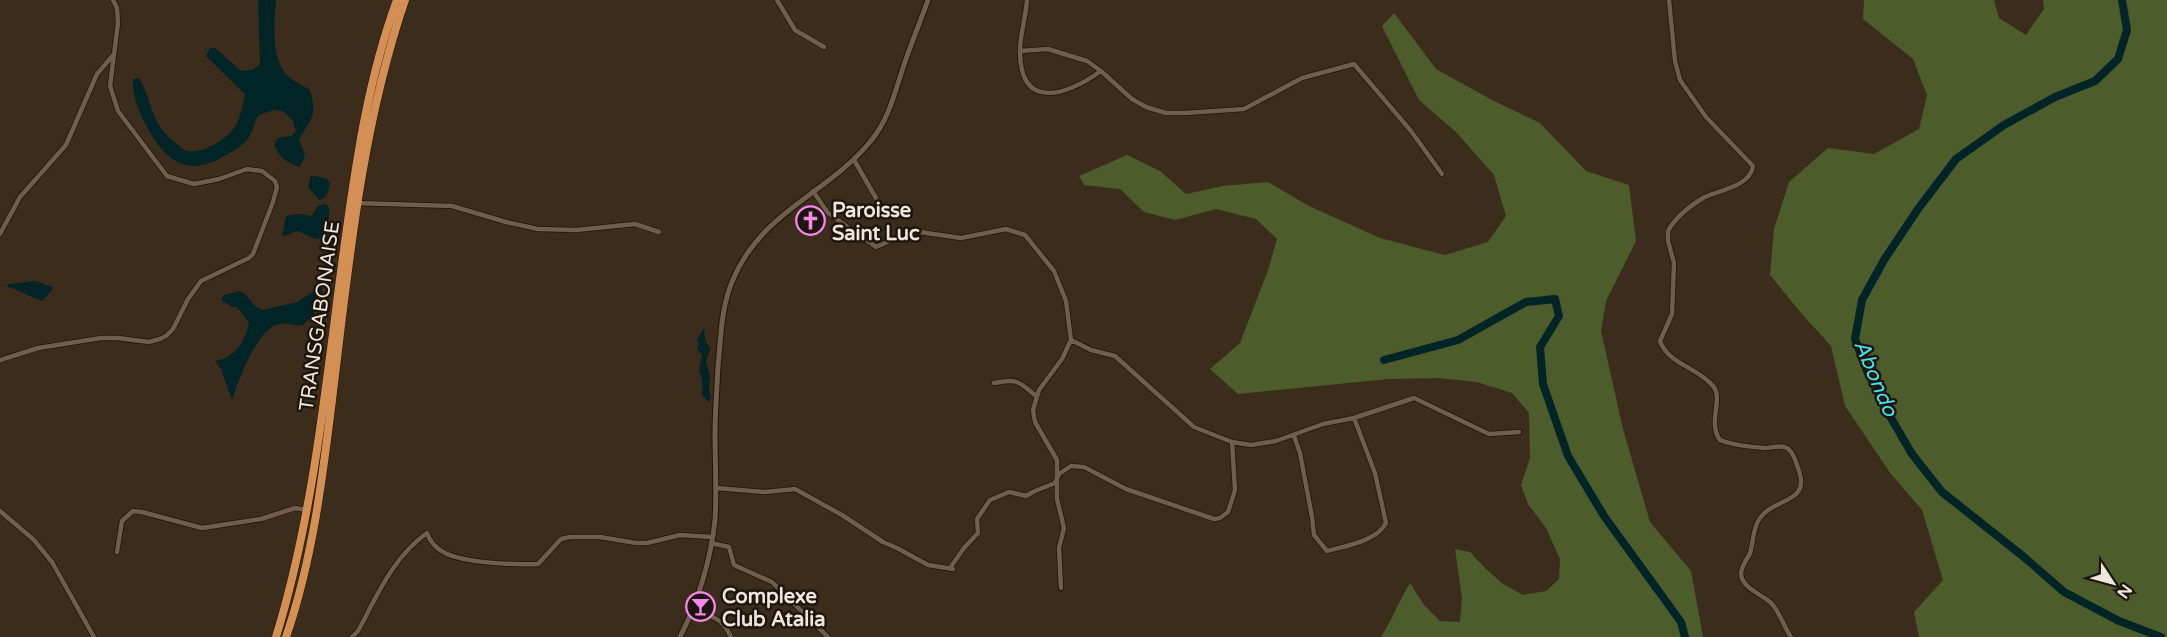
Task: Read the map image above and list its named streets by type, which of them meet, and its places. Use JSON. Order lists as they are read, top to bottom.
{
  "streets": {
    "highway": ["TRANSGABONAISE"]
  },
  "water": ["Abondo"],
  "places": {
    "church": ["Paroisse Saint Luc"],
    "bar": ["Complexe Club Atalia"]
  },
  "north": "bottom right"
}
